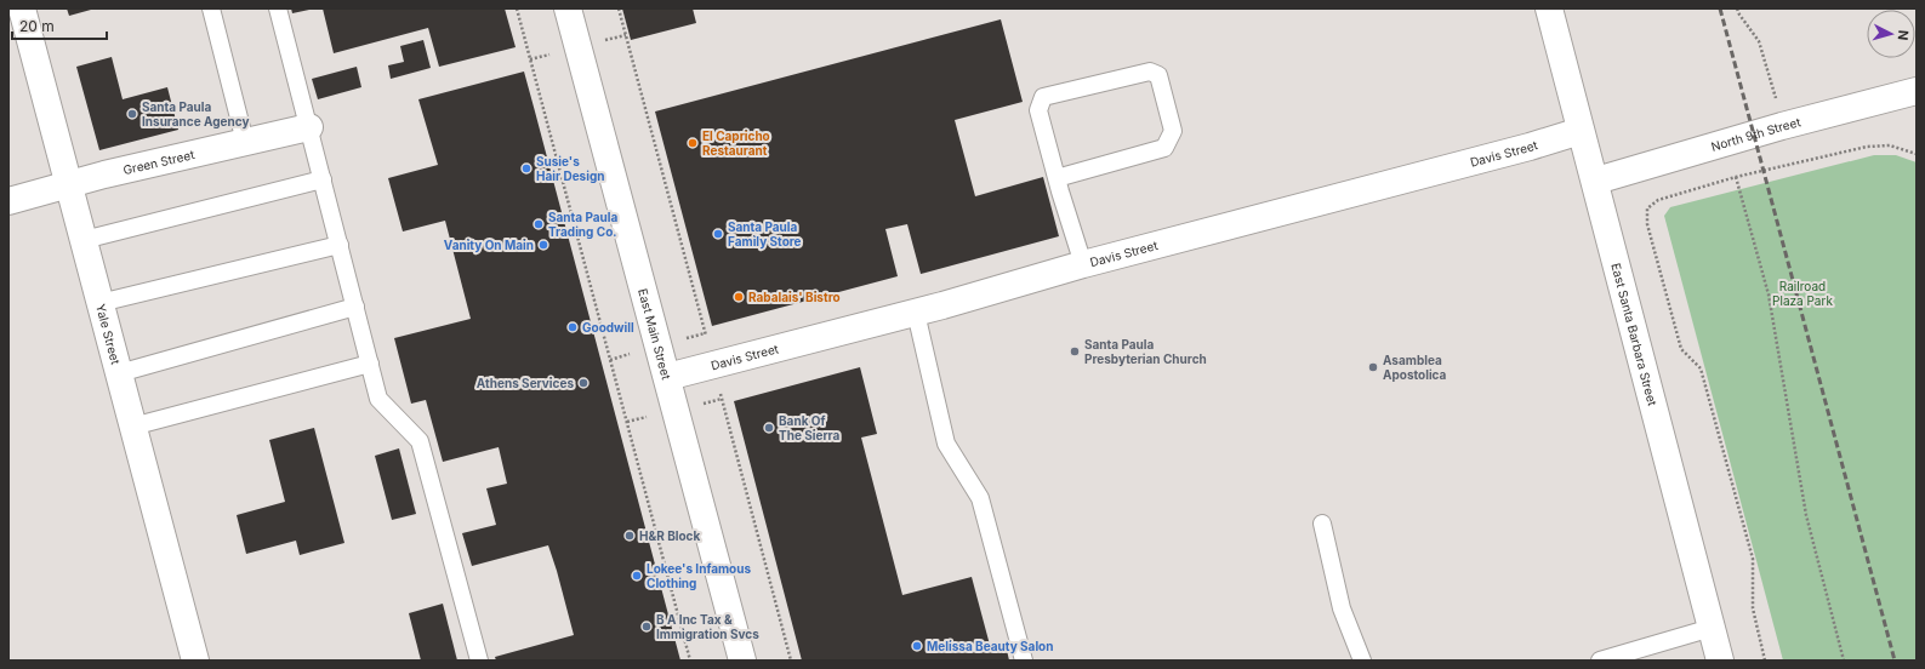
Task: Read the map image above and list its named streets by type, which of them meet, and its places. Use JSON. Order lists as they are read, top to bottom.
{
  "streets": {
    "street": [
      "North 9th Street",
      "Davis Street",
      "Green Street",
      "Yale Street",
      "East Main Street",
      "East Santa Barbara Street"
    ]
  },
  "crossings": [
    ["North 9th Street", "East Santa Barbara Street"],
    ["Davis Street", "East Main Street"],
    ["Davis Street", "East Santa Barbara Street"],
    ["Green Street", "Yale Street"]
  ],
  "parks": ["Railroad Plaza Park"],
  "places": [
    "Santa Paula Insurance Agency",
    "El Capricho Restaurant",
    "Susie's Hair Design",
    "Santa Paula Trading Co.",
    "Santa Paula Family Store",
    "Vanity On Main",
    "Rabalais' Bistro",
    "Goodwill",
    "Santa Paula Presbyterian Church",
    "Asamblea Apostolica",
    "Athens Services",
    "Bank Of The Sierra",
    "H&R Block",
    "Lokee's Infamous Clothing",
    "B A Inc Tax & Immigration Svcs",
    "Melissa Beauty Salon"
  ],
  "scale_bar": "20 m",
  "north": "right"
}
